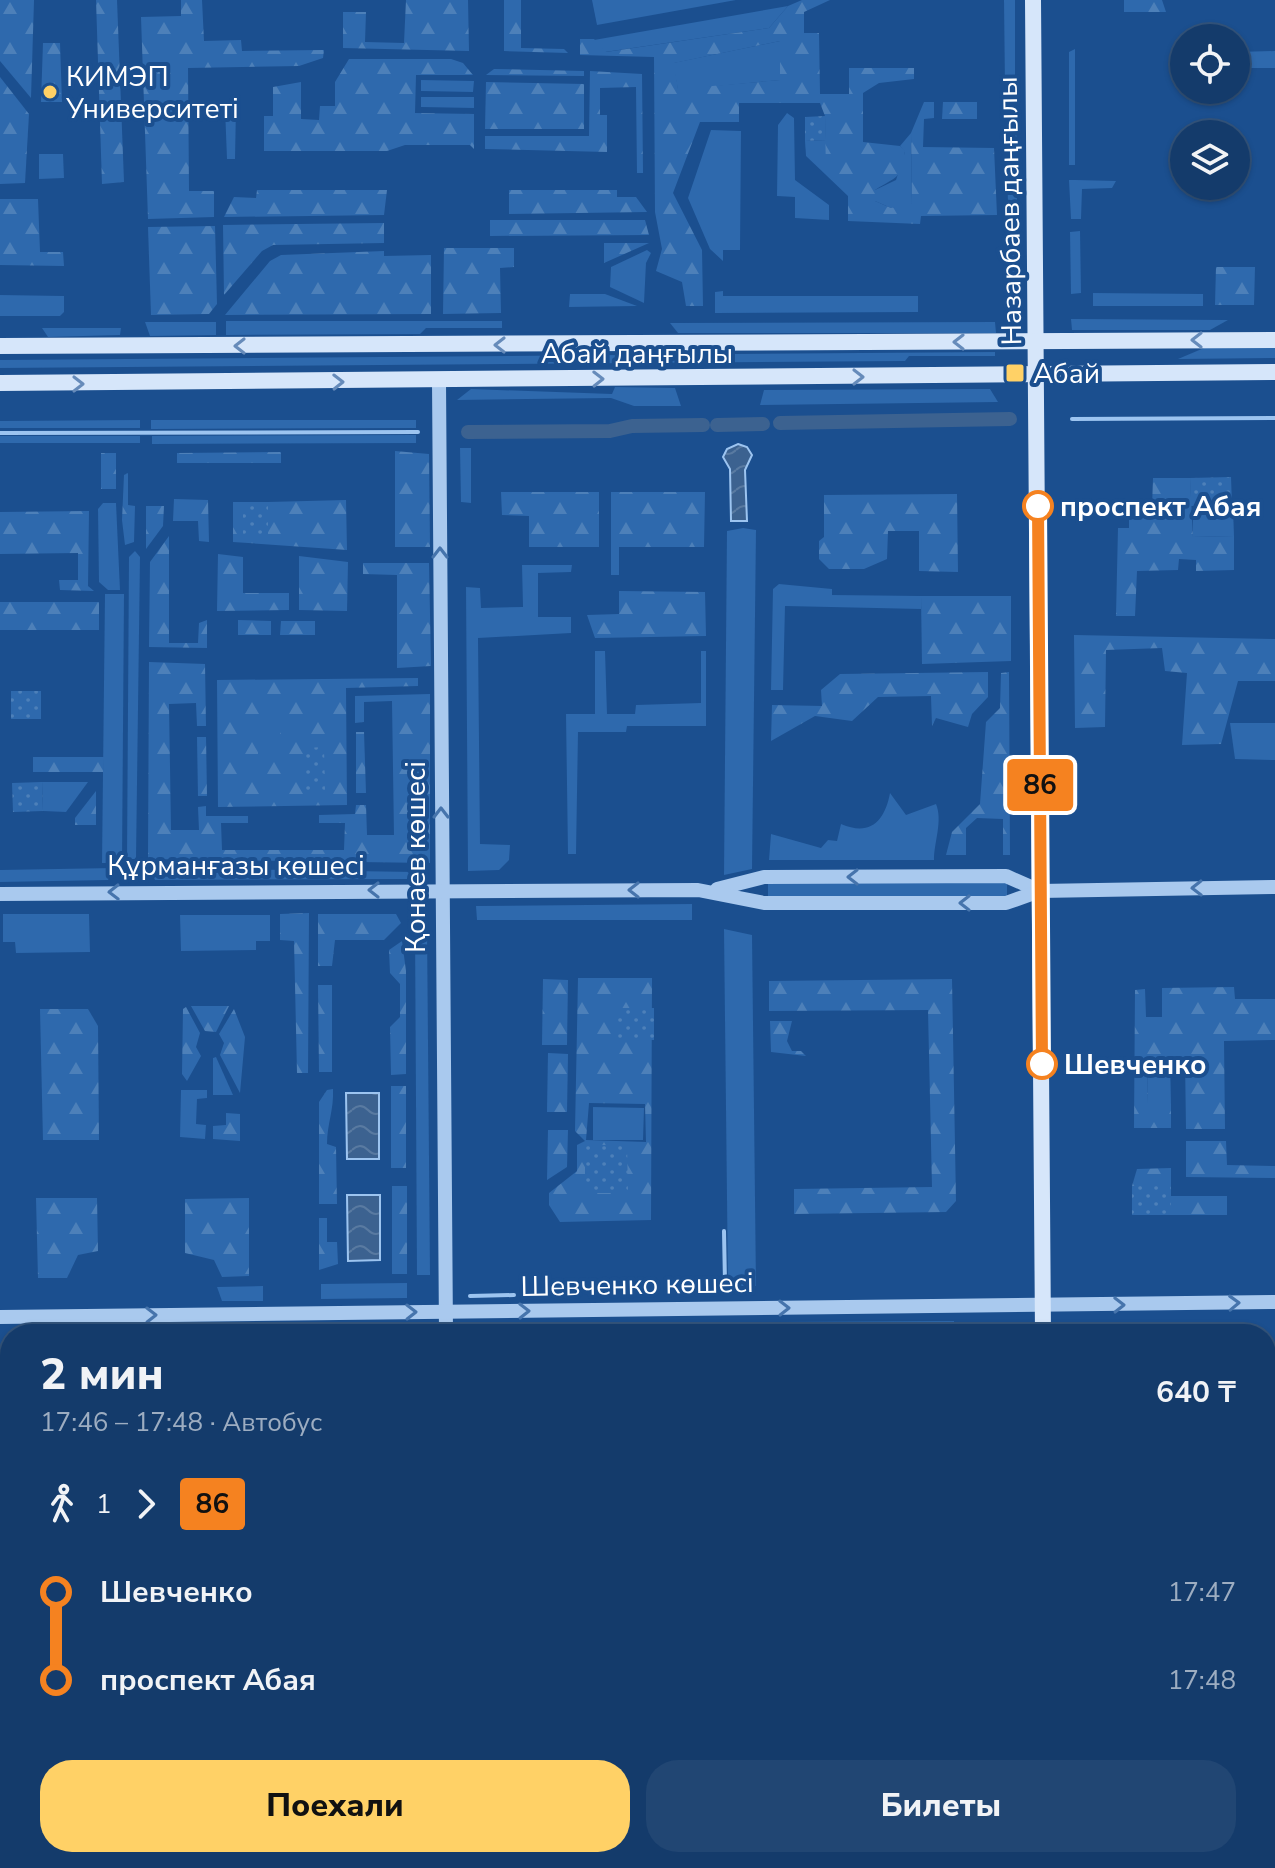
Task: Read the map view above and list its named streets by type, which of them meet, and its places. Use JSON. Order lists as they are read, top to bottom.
{
  "streets": {
    "main road": ["Назарбаев даңғылы", "Абай даңғылы"],
    "street": ["Қонаев көшесі", "Құрманғазы көшесі", "Шевченко көшесі"]
  },
  "crossings": [
    ["Назарбаев даңғылы", "Абай даңғылы"],
    ["Назарбаев даңғылы", "Құрманғазы көшесі"],
    ["Назарбаев даңғылы", "Шевченко көшесі"],
    ["Абай даңғылы", "Қонаев көшесі"],
    ["Қонаев көшесі", "Құрманғазы көшесі"],
    ["Қонаев көшесі", "Шевченко көшесі"]
  ],
  "one_way": ["Қонаев көшесі", "Құрманғазы көшесі", "Шевченко көшесі"],
  "places": {
    "other": ["КИМЭП Университеті", "проспект Абая", "Шевченко"],
    "transit": ["Абай"]
  },
  "lines": ["bus line 86"],
  "page": {
    "on_map": "86",
    "heading": ["2 мин", "17:46 – 17:48 · Автобус", "640 ₸"],
    "legs": ["1", "86"],
    "list": [
      {
        "name": "Шевченко",
        "value": "17:47"
      },
      {
        "name": "проспект Абая",
        "value": "17:48"
      }
    ],
    "buttons": ["Поехали", "Билеты"]
  }
}
